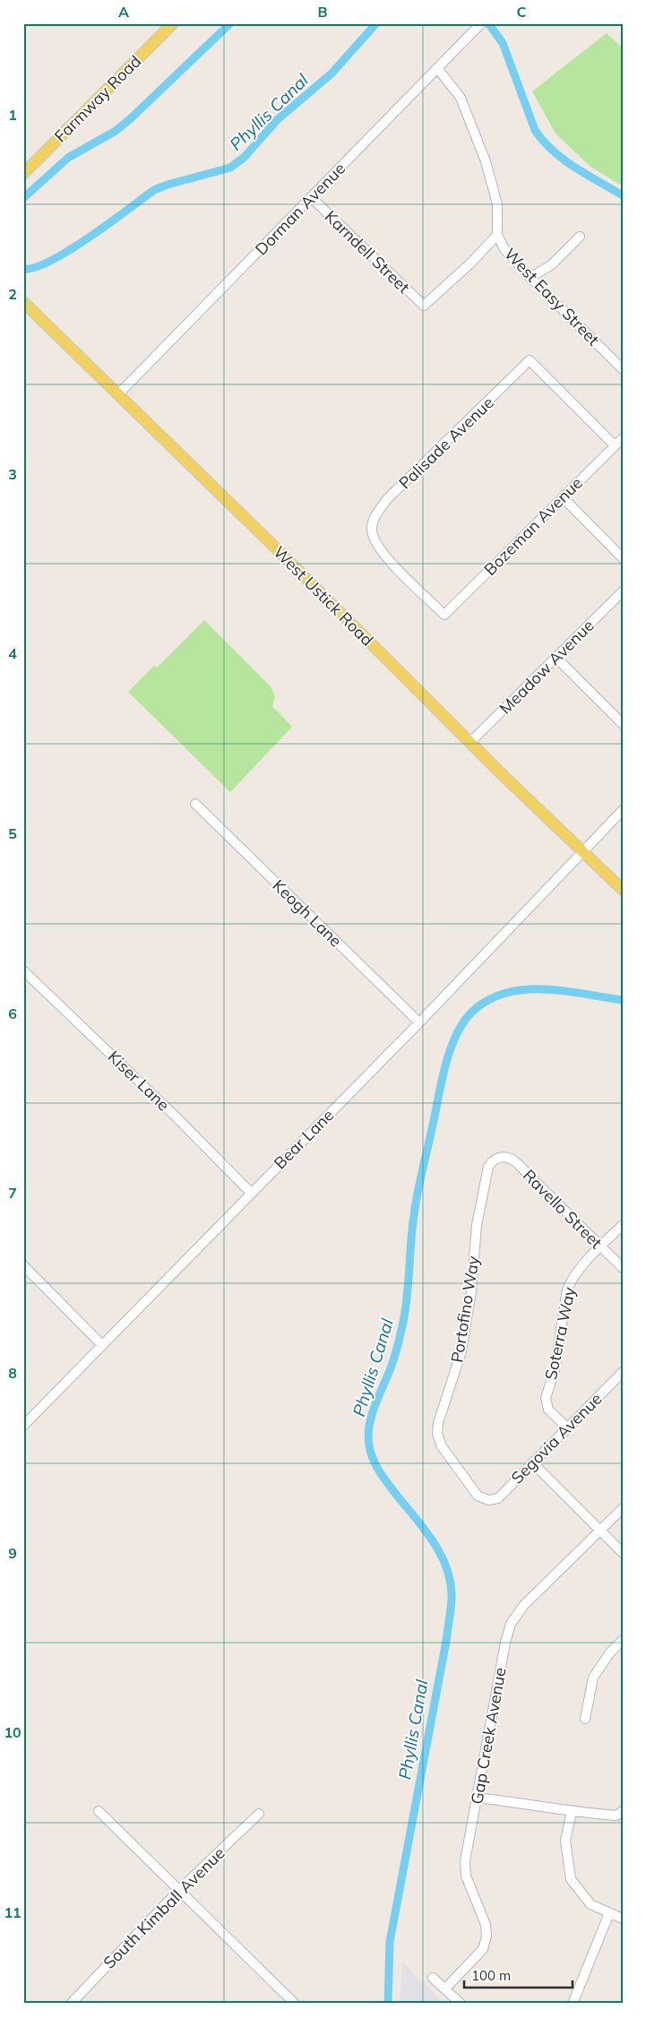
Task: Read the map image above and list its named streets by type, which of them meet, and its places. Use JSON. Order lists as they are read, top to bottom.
{
  "streets": {
    "main road": ["Farmway Road", "West Ustick Road"],
    "street": [
      "Dorman Avenue",
      "Karndell Street",
      "West Easy Street",
      "Palisade Avenue",
      "Bozeman Avenue",
      "Meadow Avenue",
      "Keogh Lane",
      "Kiser Lane",
      "Bear Lane",
      "Ravello Street",
      "Portofino Way",
      "Soterra Way",
      "Segovia Avenue",
      "Gap Creek Avenue",
      "South Kimball Avenue"
    ]
  },
  "crossings": [
    ["Dorman Avenue", "Karndell Street"],
    ["Dorman Avenue", "West Easy Street"],
    ["Dorman Avenue", "West Ustick Road"],
    ["Karndell Street", "West Easy Street"],
    ["Palisade Avenue", "Bozeman Avenue"],
    ["West Ustick Road", "Meadow Avenue"],
    ["West Ustick Road", "Bear Lane"],
    ["Keogh Lane", "Bear Lane"],
    ["Kiser Lane", "Bear Lane"],
    ["Ravello Street", "Portofino Way"],
    ["Ravello Street", "Soterra Way"],
    ["Portofino Way", "Segovia Avenue"],
    ["Soterra Way", "Segovia Avenue"]
  ],
  "water": ["Phyllis Canal"],
  "scale_bar": "100 m",
  "grid": {
    "columns": ["A", "B", "C"],
    "rows": [
      "1",
      "2",
      "3",
      "4",
      "5",
      "6",
      "7",
      "8",
      "9",
      "10",
      "11"
    ]
  }
}
